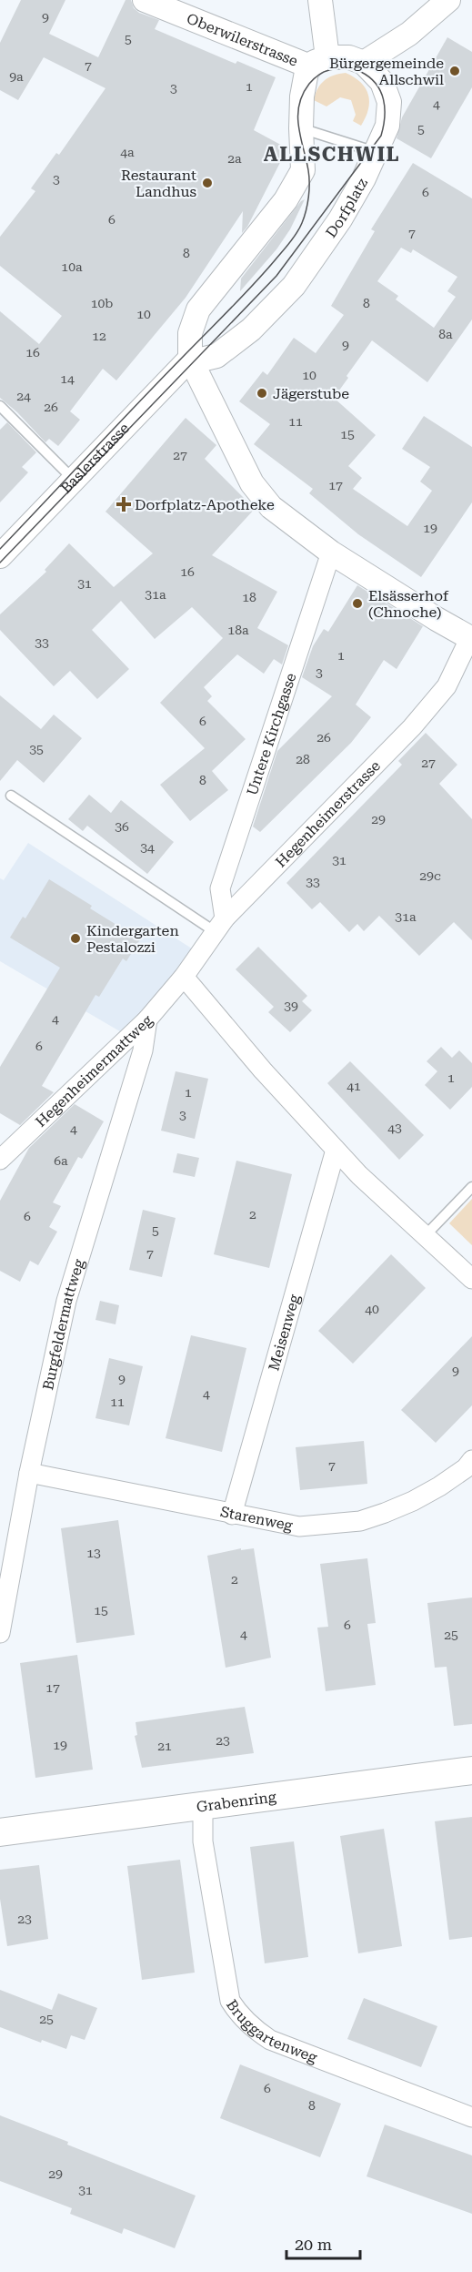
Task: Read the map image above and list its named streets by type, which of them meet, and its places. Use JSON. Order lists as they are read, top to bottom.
{
  "streets": {
    "main road": ["Grabenring"],
    "street": [
      "Oberwilerstrasse",
      "Dorfplatz",
      "Baslerstrasse",
      "Untere Kirchgasse",
      "Hegenheimerstrasse",
      "Hegenheimermattweg",
      "Burgfeldermattweg",
      "Meisenweg",
      "Starenweg",
      "Bruggartenweg"
    ]
  },
  "crossings": [
    ["Oberwilerstrasse", "Dorfplatz"],
    ["Dorfplatz", "Baslerstrasse"],
    ["Dorfplatz", "Hegenheimerstrasse"],
    ["Baslerstrasse", "Hegenheimerstrasse"],
    ["Untere Kirchgasse", "Hegenheimerstrasse"],
    ["Hegenheimerstrasse", "Hegenheimermattweg"],
    ["Hegenheimermattweg", "Burgfeldermattweg"],
    ["Burgfeldermattweg", "Starenweg"],
    ["Meisenweg", "Starenweg"],
    ["Grabenring", "Bruggartenweg"]
  ],
  "districts": ["ALLSCHWIL"],
  "places": {
    "other": [
      "Bürgergemeinde Allschwil",
      "Restaurant Landhus",
      "Jägerstube",
      "Elsässerhof (Chnoche)",
      "Kindergarten Pestalozzi"
    ],
    "health": ["Dorfplatz-Apotheke"]
  },
  "house_numbers": [
    "9",
    "5",
    "7",
    "9a",
    "1",
    "3",
    "4",
    "5",
    "4a",
    "2a",
    "3",
    "6",
    "6",
    "7",
    "8",
    "10a",
    "10b",
    "8",
    "10",
    "8a",
    "12",
    "9",
    "16",
    "10",
    "14",
    "24",
    "26",
    "11",
    "15",
    "27",
    "17",
    "19",
    "16",
    "31",
    "31a",
    "18",
    "18a",
    "33",
    "1",
    "3",
    "6",
    "26",
    "35",
    "28",
    "27",
    "8",
    "29",
    "36",
    "34",
    "31",
    "29c",
    "33",
    "31a",
    "39",
    "4",
    "6",
    "1",
    "41",
    "1",
    "3",
    "43",
    "4",
    "6a",
    "2",
    "6",
    "5",
    "7",
    "40",
    "9",
    "9",
    "4",
    "11",
    "7",
    "13",
    "2",
    "15",
    "6",
    "4",
    "25",
    "17",
    "23",
    "19",
    "21",
    "23",
    "25",
    "6",
    "8",
    "29",
    "31"
  ],
  "scale_bar": "20 m"
}
